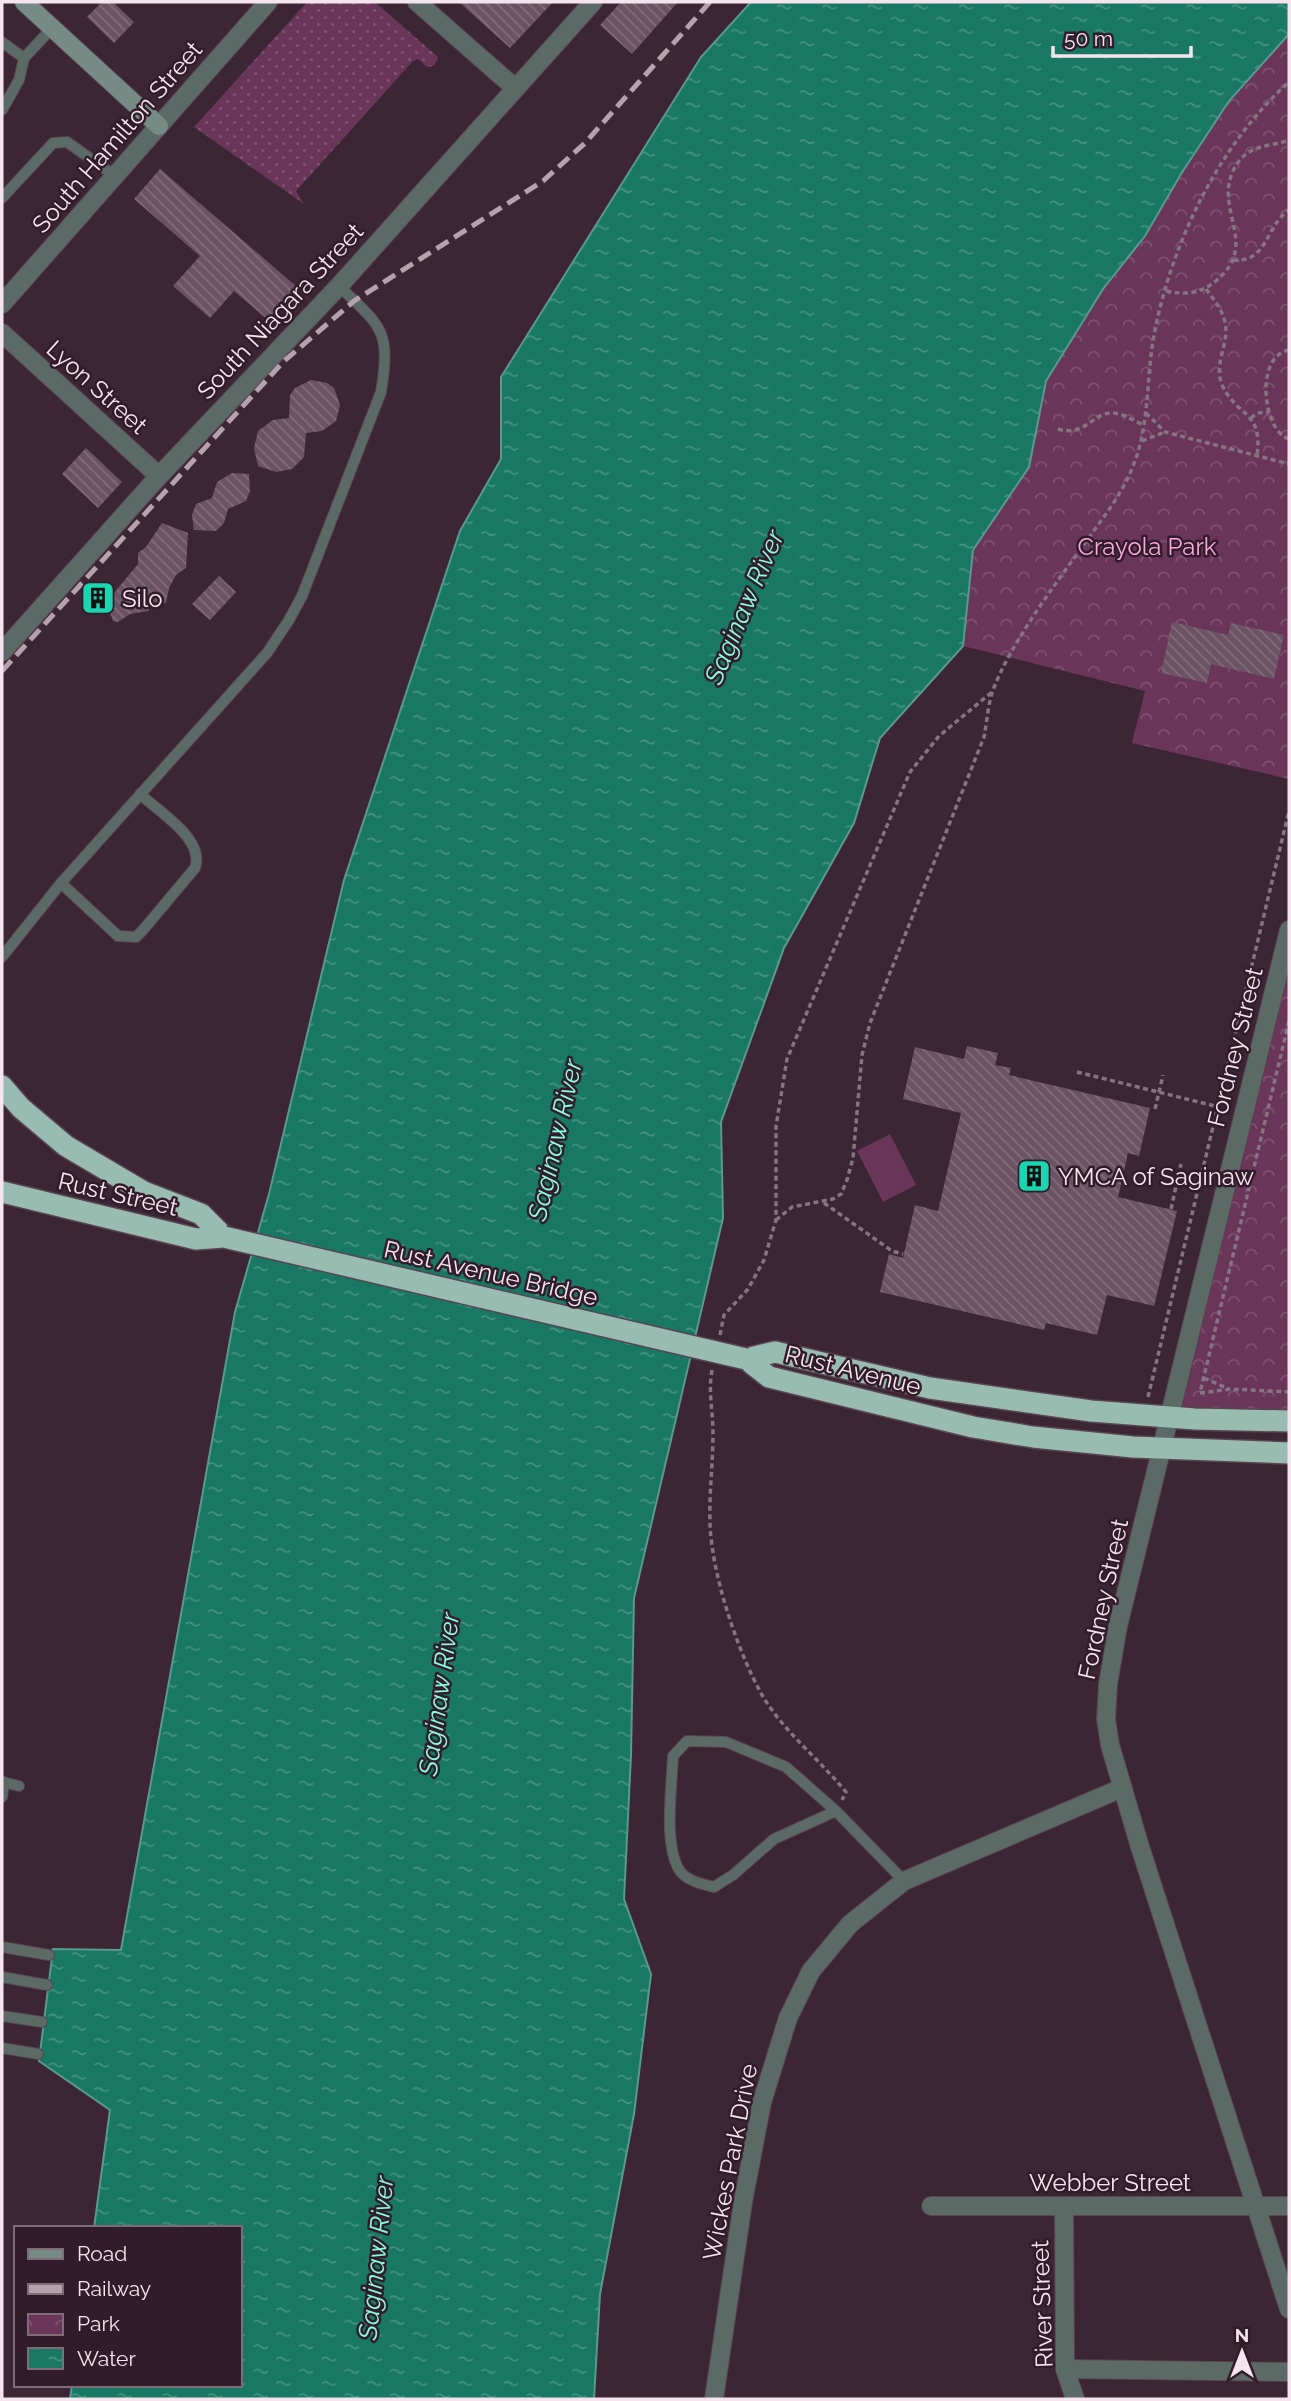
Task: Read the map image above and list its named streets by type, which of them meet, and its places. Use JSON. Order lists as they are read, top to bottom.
{
  "streets": {
    "highway": ["Rust Street", "Rust Avenue Bridge", "Rust Avenue"],
    "street": [
      "South Hamilton Street",
      "South Niagara Street",
      "Lyon Street",
      "Fordney Street",
      "Wickes Park Drive",
      "Webber Street",
      "River Street"
    ]
  },
  "crossings": [
    ["South Niagara Street", "Lyon Street"],
    ["Fordney Street", "Rust Avenue"],
    ["Fordney Street", "Wickes Park Drive"],
    ["Fordney Street", "Webber Street"],
    ["Rust Street", "Rust Avenue Bridge"],
    ["Rust Avenue Bridge", "Rust Avenue"],
    ["Webber Street", "River Street"]
  ],
  "water": ["Saginaw River"],
  "parks": ["Crayola Park"],
  "places": {
    "building": ["Silo", "YMCA of Saginaw"]
  },
  "legend": [
    "Road",
    "Railway",
    "Park",
    "Water"
  ],
  "scale_bar": "50 m",
  "north": "top"
}
